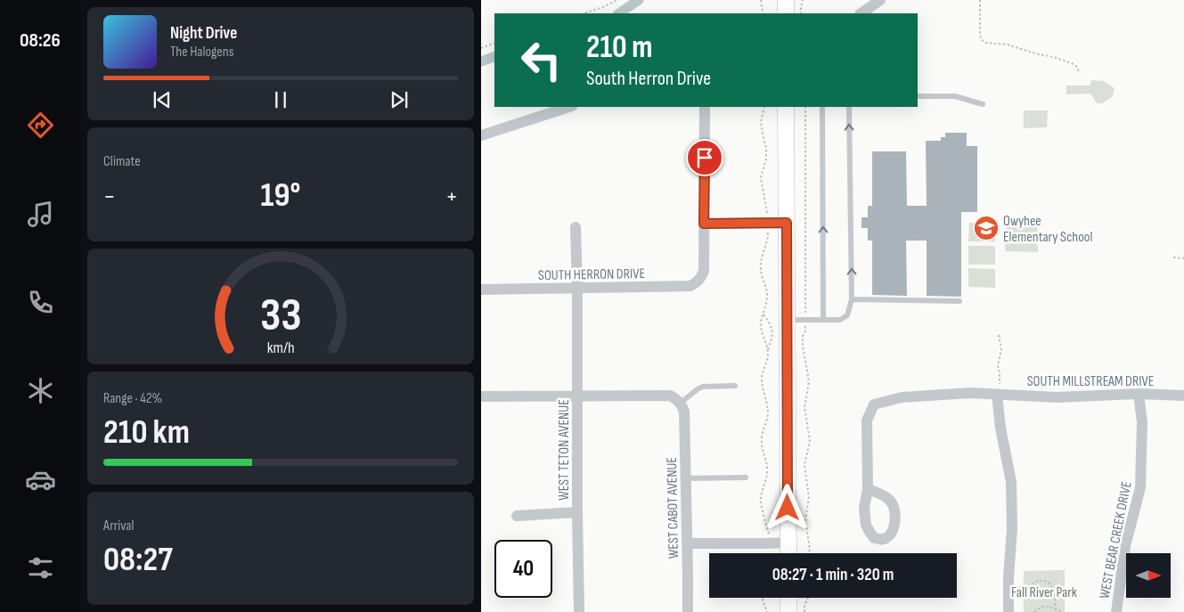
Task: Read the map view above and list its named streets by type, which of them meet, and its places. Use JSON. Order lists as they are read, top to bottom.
{
  "streets": {
    "street": [
      "SOUTH HERRON DRIVE",
      "SOUTH MILLSTREAM DRIVE",
      "WEST TETON AVENUE",
      "WEST CABOT AVENUE",
      "WEST BEAR CREEK DRIVE"
    ]
  },
  "crossings": [
    ["SOUTH HERRON DRIVE", "WEST TETON AVENUE"],
    ["SOUTH MILLSTREAM DRIVE", "WEST BEAR CREEK DRIVE"]
  ],
  "parks": ["Fall River Park"],
  "places": {
    "school or university": ["Owyhee Elementary School"]
  },
  "north": "right",
  "page": {
    "tabs": "08:26",
    "turn": ["210 m", "South Herron Drive"],
    "song": ["Night Drive", "The Halogens"],
    "tile": [
      "Climate",
      ["Range · 42%", "210 km"],
      ["Arrival", "08:27"]
    ],
    "heat": ["−", "19°", "+"],
    "limit": "40",
    "trip": "08:27 · 1 min · 320 m",
    "gauge": ["33", "km/h"]
  }
}
